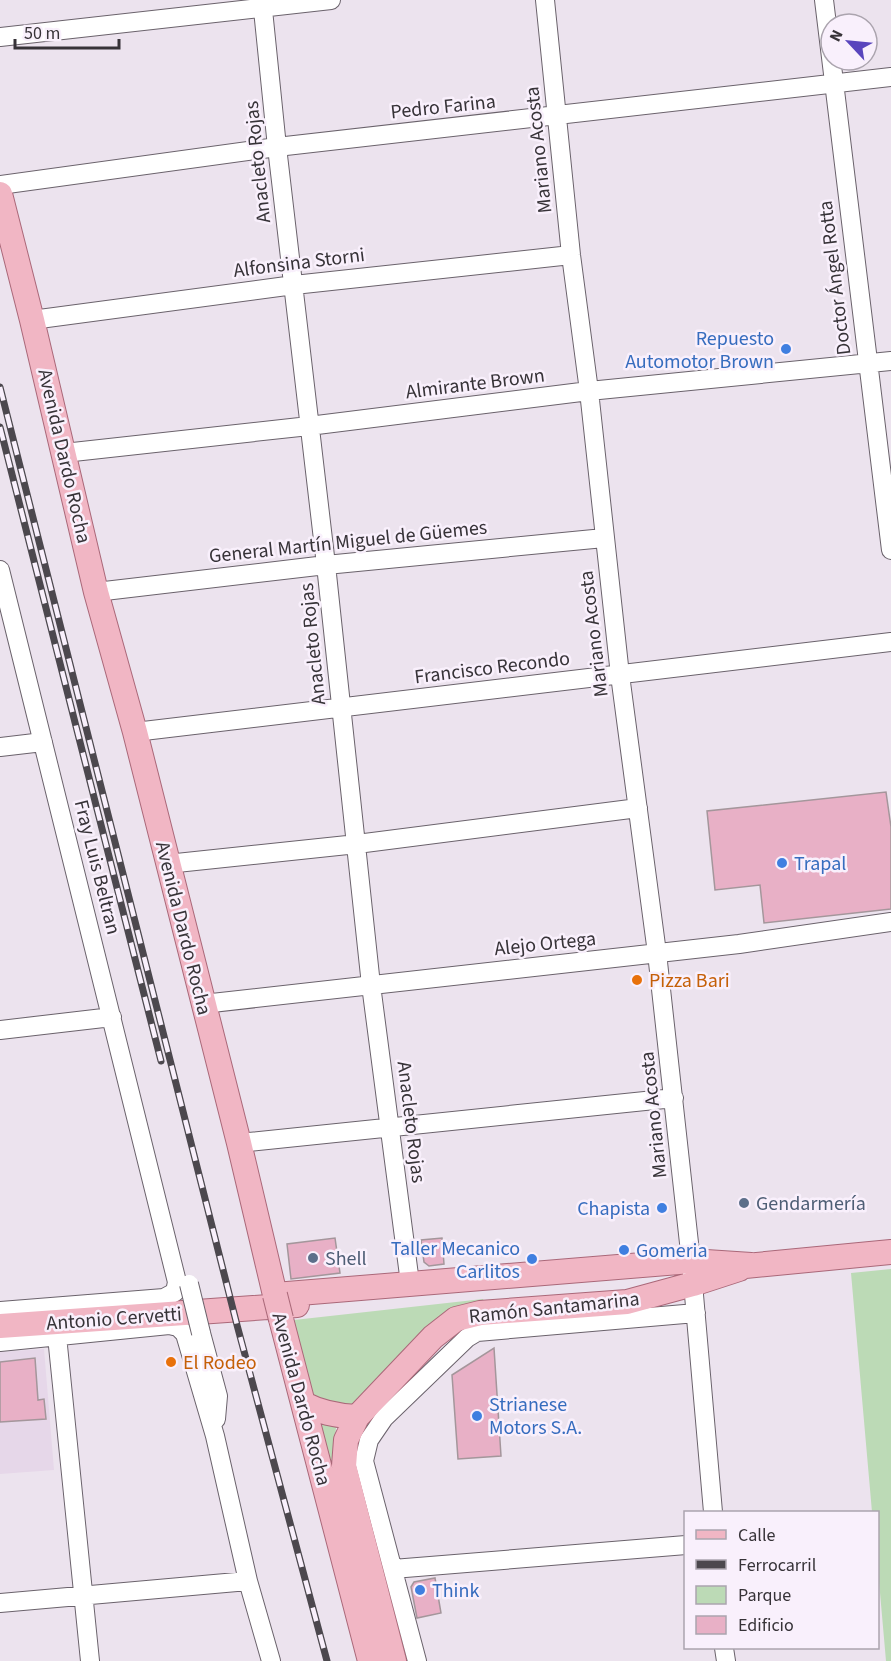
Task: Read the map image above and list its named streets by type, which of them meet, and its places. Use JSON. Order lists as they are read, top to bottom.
{
  "streets": {
    "main road": ["Avenida Dardo Rocha", "Ramón Santamarina", "Antonio Cervetti"],
    "street": [
      "Pedro Farina",
      "Mariano Acosta",
      "Anacleto Rojas",
      "Alfonsina Storni",
      "Doctor Ángel Rotta",
      "Almirante Brown",
      "General Martín Miguel de Güemes",
      "Francisco Recondo",
      "Fray Luis Beltran",
      "Alejo Ortega"
    ]
  },
  "crossings": [
    ["Pedro Farina", "Mariano Acosta"],
    ["Pedro Farina", "Anacleto Rojas"],
    ["Pedro Farina", "Doctor Ángel Rotta"],
    ["Mariano Acosta", "Alfonsina Storni"],
    ["Mariano Acosta", "Almirante Brown"],
    ["Mariano Acosta", "General Martín Miguel de Güemes"],
    ["Mariano Acosta", "Francisco Recondo"],
    ["Mariano Acosta", "Alejo Ortega"],
    ["Mariano Acosta", "Ramón Santamarina"],
    ["Anacleto Rojas", "Alfonsina Storni"],
    ["Anacleto Rojas", "Almirante Brown"],
    ["Anacleto Rojas", "General Martín Miguel de Güemes"],
    ["Anacleto Rojas", "Francisco Recondo"],
    ["Anacleto Rojas", "Alejo Ortega"],
    ["Anacleto Rojas", "Ramón Santamarina"],
    ["Alfonsina Storni", "Avenida Dardo Rocha"],
    ["Doctor Ángel Rotta", "Almirante Brown"],
    ["Almirante Brown", "Avenida Dardo Rocha"],
    ["Avenida Dardo Rocha", "General Martín Miguel de Güemes"],
    ["Avenida Dardo Rocha", "Francisco Recondo"],
    ["Avenida Dardo Rocha", "Alejo Ortega"],
    ["Avenida Dardo Rocha", "Ramón Santamarina"],
    ["Fray Luis Beltran", "Antonio Cervetti"],
    ["Ramón Santamarina", "Antonio Cervetti"]
  ],
  "places": [
    "Repuesto Automotor Brown",
    "Trapal",
    "Pizza Bari",
    "Gendarmería",
    "Chapista",
    "Gomeria",
    "Shell",
    "Taller Mecanico Carlitos",
    "El Rodeo",
    "Strianese Motors S.A.",
    "Think"
  ],
  "legend": [
    "Calle",
    "Ferrocarril",
    "Parque",
    "Edificio"
  ],
  "scale_bar": "50 m",
  "north": "top left"
}
